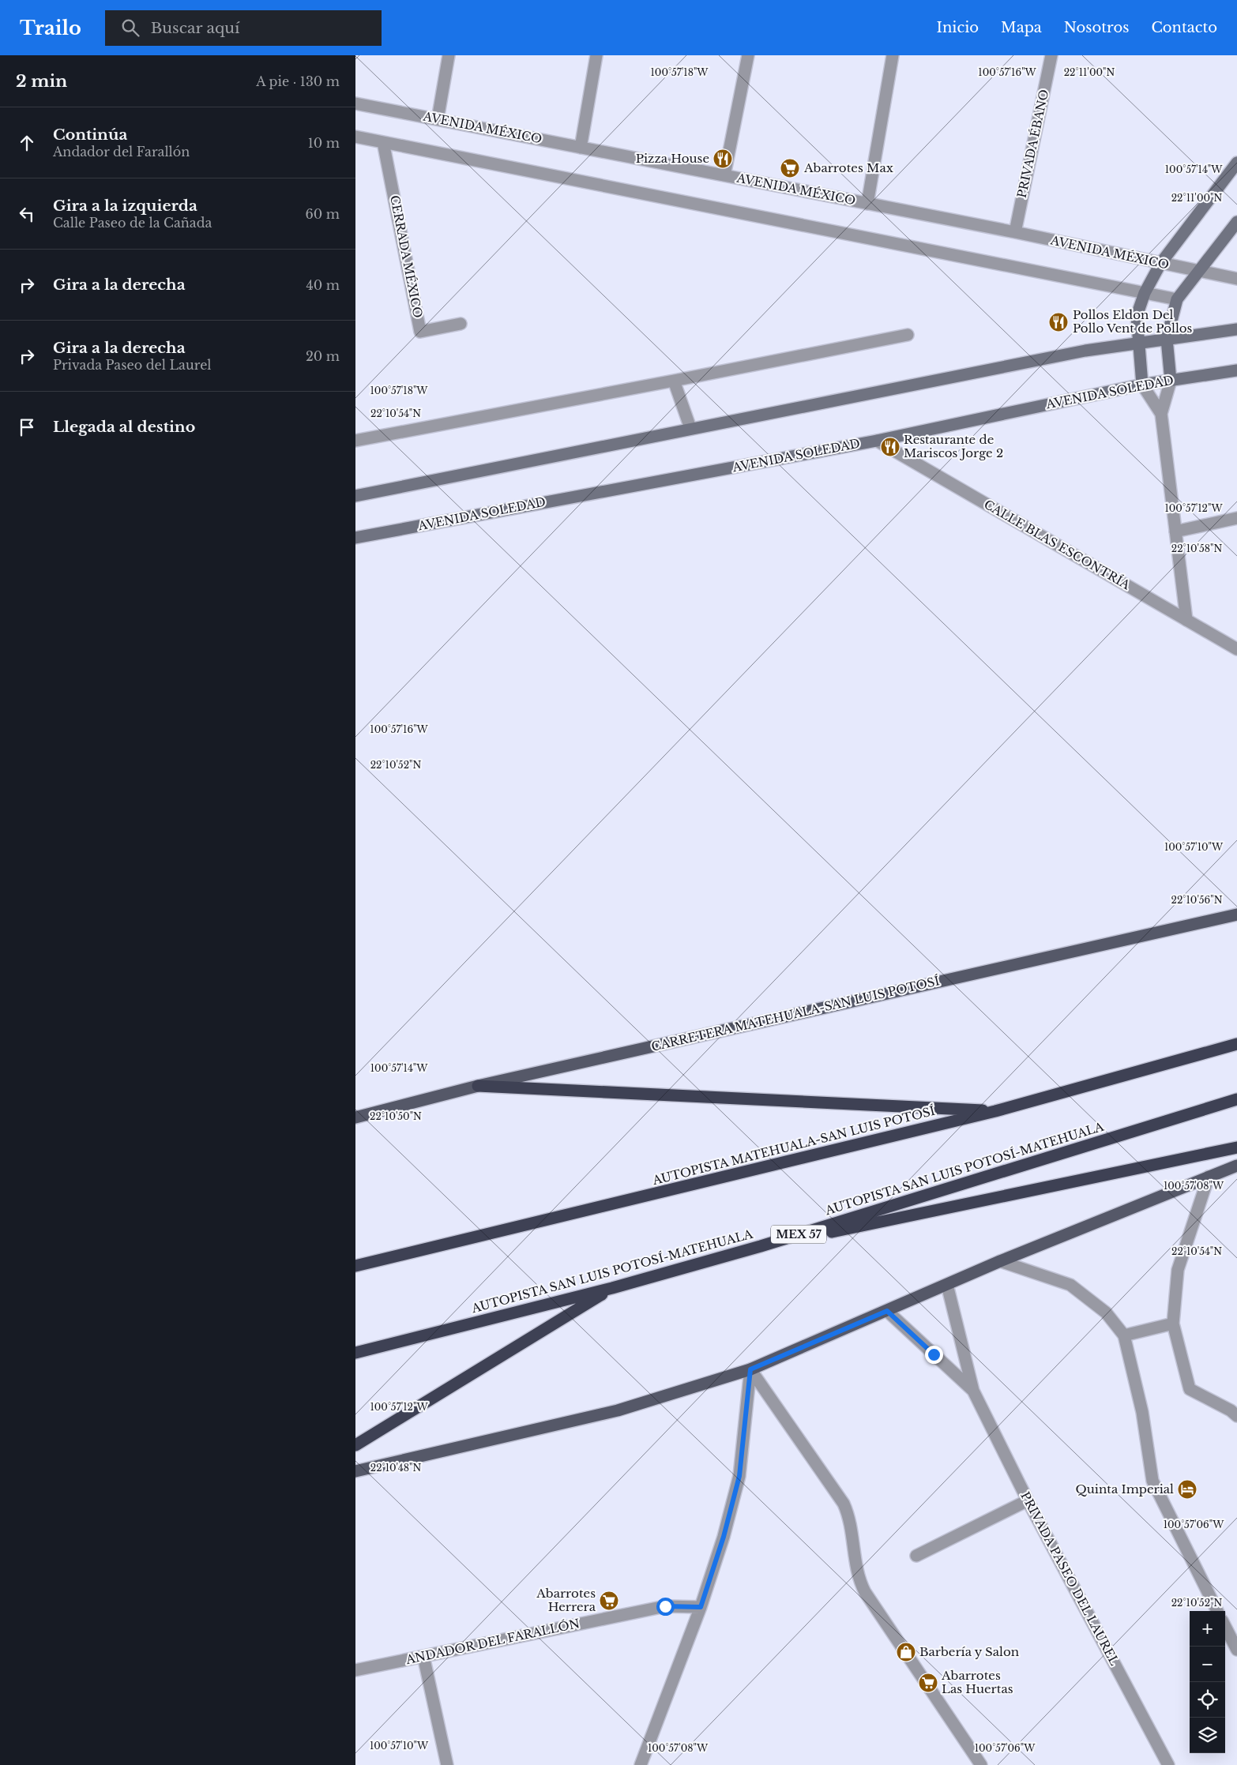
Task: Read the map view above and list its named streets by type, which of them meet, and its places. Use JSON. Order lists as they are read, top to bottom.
{
  "streets": {
    "highway": ["AUTOPISTA MATEHUALA-SAN LUIS POTOSÍ", "AUTOPISTA SAN LUIS POTOSÍ-MATEHUALA", "MEX 57"],
    "main road": ["CARRETERA MATEHUALA-SAN LUIS POTOSÍ"],
    "street": [
      "AVENIDA MÉXICO",
      "PRIVADA ÉBANO",
      "CERRADA MÉXICO",
      "AVENIDA SOLEDAD",
      "CALLE BLAS ESCONTRÍA",
      "PRIVADA PASEO DEL LAUREL",
      "ANDADOR DEL FARALLÓN"
    ]
  },
  "crossings": [
    ["AVENIDA MÉXICO", "PRIVADA ÉBANO"],
    ["AVENIDA SOLEDAD", "CALLE BLAS ESCONTRÍA"]
  ],
  "places": {
    "restaurant": ["Pizza House", "Pollos Eldon Del Pollo Vent de Pollos", "Restaurante de Mariscos Jorge 2"],
    "supermarket": ["Abarrotes Max", "Abarrotes Herrera", "Abarrotes Las Huertas"],
    "hotel": ["Quinta Imperial"],
    "shop": ["Barbería y Salon"]
  },
  "page": {
    "header": "Trailo",
    "search": "Buscar aquí",
    "nav": [
      "Inicio",
      "Mapa",
      "Nosotros",
      "Contacto"
    ],
    "heading": ["2 min", "A pie · 130 m"],
    "list": [
      ["Continúa", "Andador del Farallón", "10 m"],
      ["Gira a la izquierda", "Calle Paseo de la Cañada", "60 m"],
      ["Gira a la derecha", "40 m"],
      ["Gira a la derecha", "Privada Paseo del Laurel", "20 m"],
      "Llegada al destino"
    ],
    "map_buttons": ["+", "−"]
  },
  "coordinates": [
    "22°11'00\"N",
    "100°57'18\"W",
    "100°57'16\"W",
    "100°57'14\"W",
    "22°10'54\"N",
    "100°57'12\"W",
    "22°10'58\"N",
    "22°10'52\"N",
    "100°57'10\"W",
    "22°10'56\"N",
    "22°10'50\"N",
    "100°57'08\"W",
    "22°10'48\"N",
    "100°57'06\"W"
  ]
}
